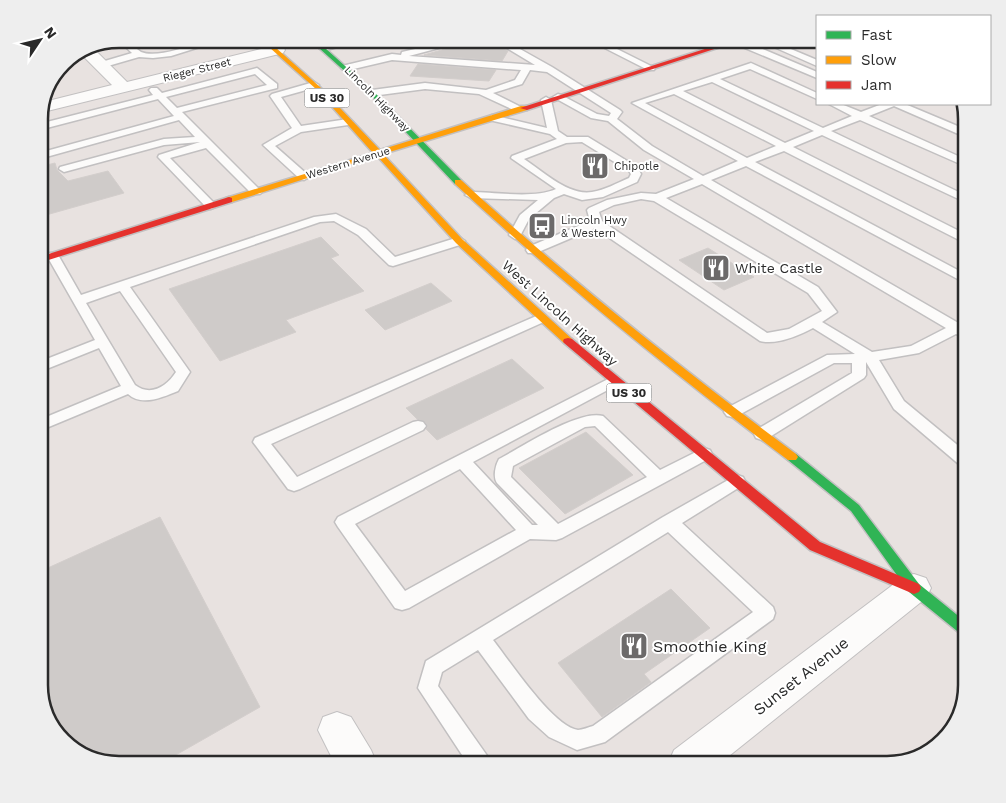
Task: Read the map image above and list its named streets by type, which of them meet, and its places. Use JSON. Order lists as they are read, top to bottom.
{
  "streets": {
    "main road": [
      "US 30",
      "Lincoln Highway",
      "Western Avenue",
      "West Lincoln Highway"
    ],
    "street": ["Rieger Street", "Sunset Avenue"]
  },
  "crossings": [
    ["US 30", "Western Avenue"],
    ["US 30", "West Lincoln Highway"],
    ["Lincoln Highway", "Western Avenue"],
    ["Lincoln Highway", "West Lincoln Highway"],
    ["Western Avenue", "West Lincoln Highway"],
    ["West Lincoln Highway", "Sunset Avenue"]
  ],
  "places": {
    "restaurant": ["Chipotle", "White Castle", "Smoothie King"],
    "bus stop": ["Lincoln Hwy & Western"]
  },
  "legend": ["Fast", "Slow", "Jam"],
  "north": "top right"
}
